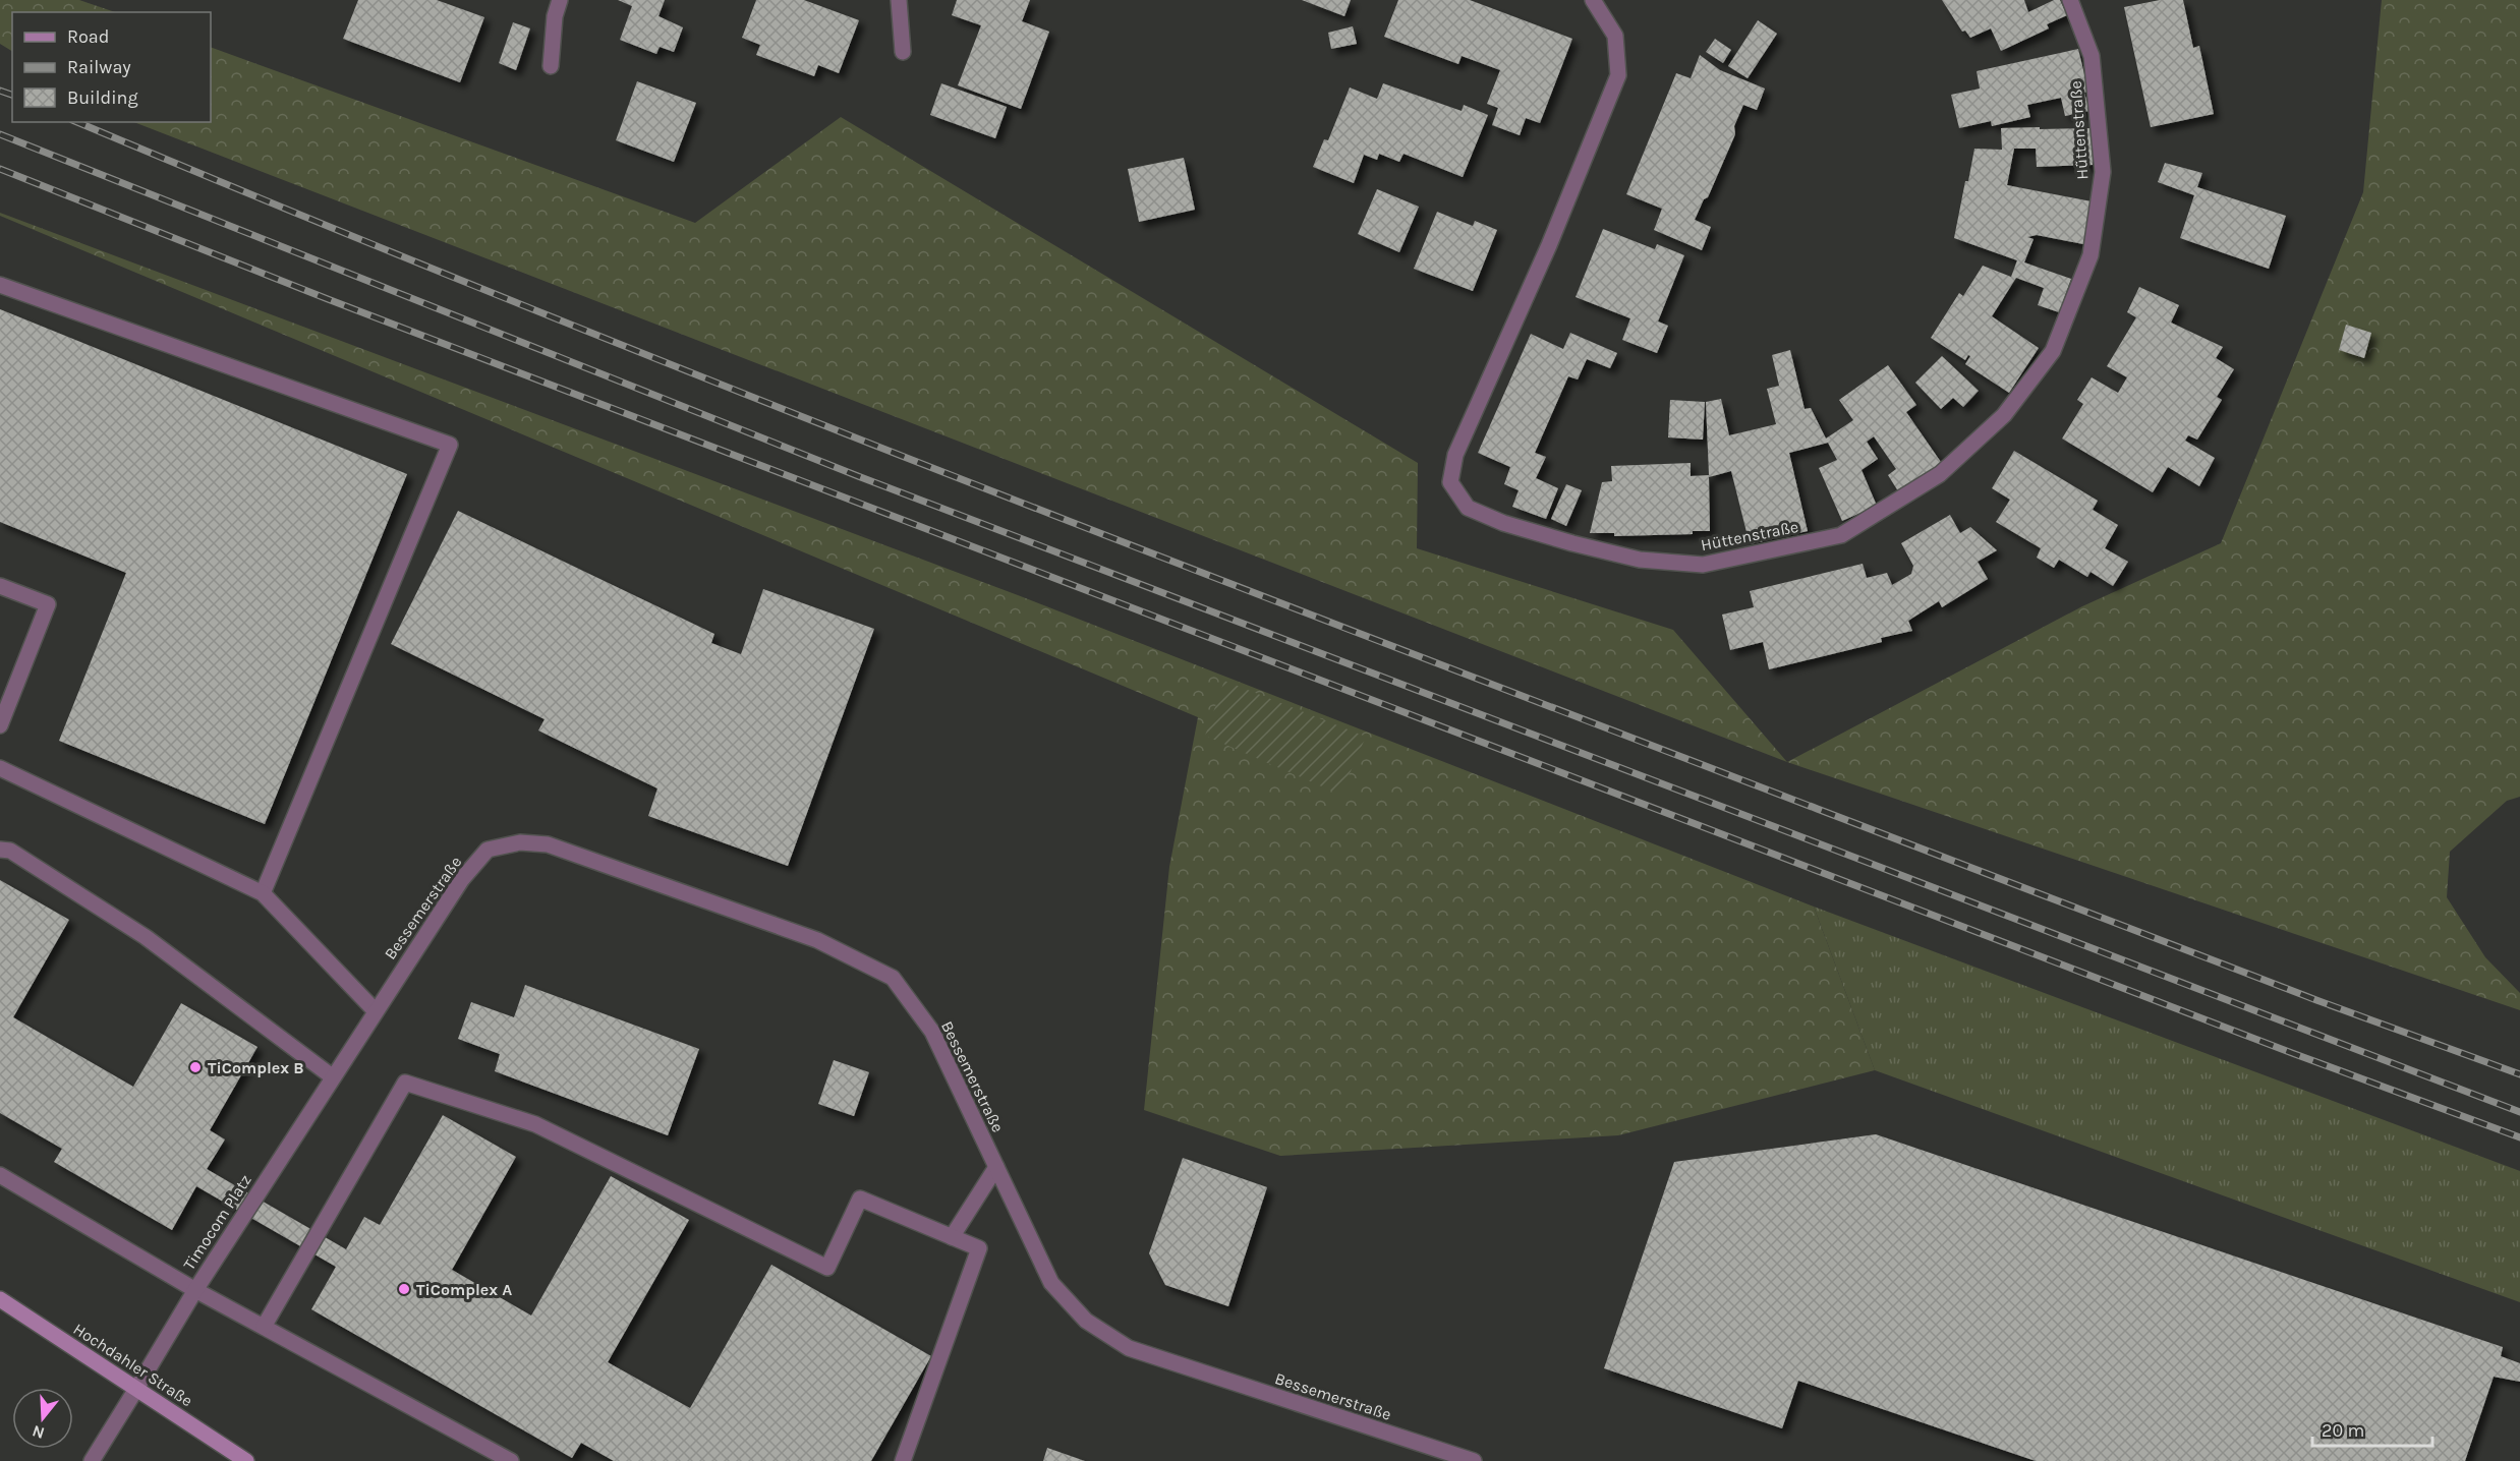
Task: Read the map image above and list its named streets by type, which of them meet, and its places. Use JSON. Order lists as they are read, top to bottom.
{
  "streets": {
    "main road": ["Hochdahler Straße"],
    "street": ["Hüttenstraße", "Bessemerstraße", "Timocom Platz"]
  },
  "crossings": [
    ["Bessemerstraße", "Timocom Platz"],
    ["Timocom Platz", "Hochdahler Straße"]
  ],
  "places": ["TiComplex B", "TiComplex A"],
  "legend": ["Road", "Railway", "Building"],
  "scale_bar": "20 m",
  "north": "bottom"
}
